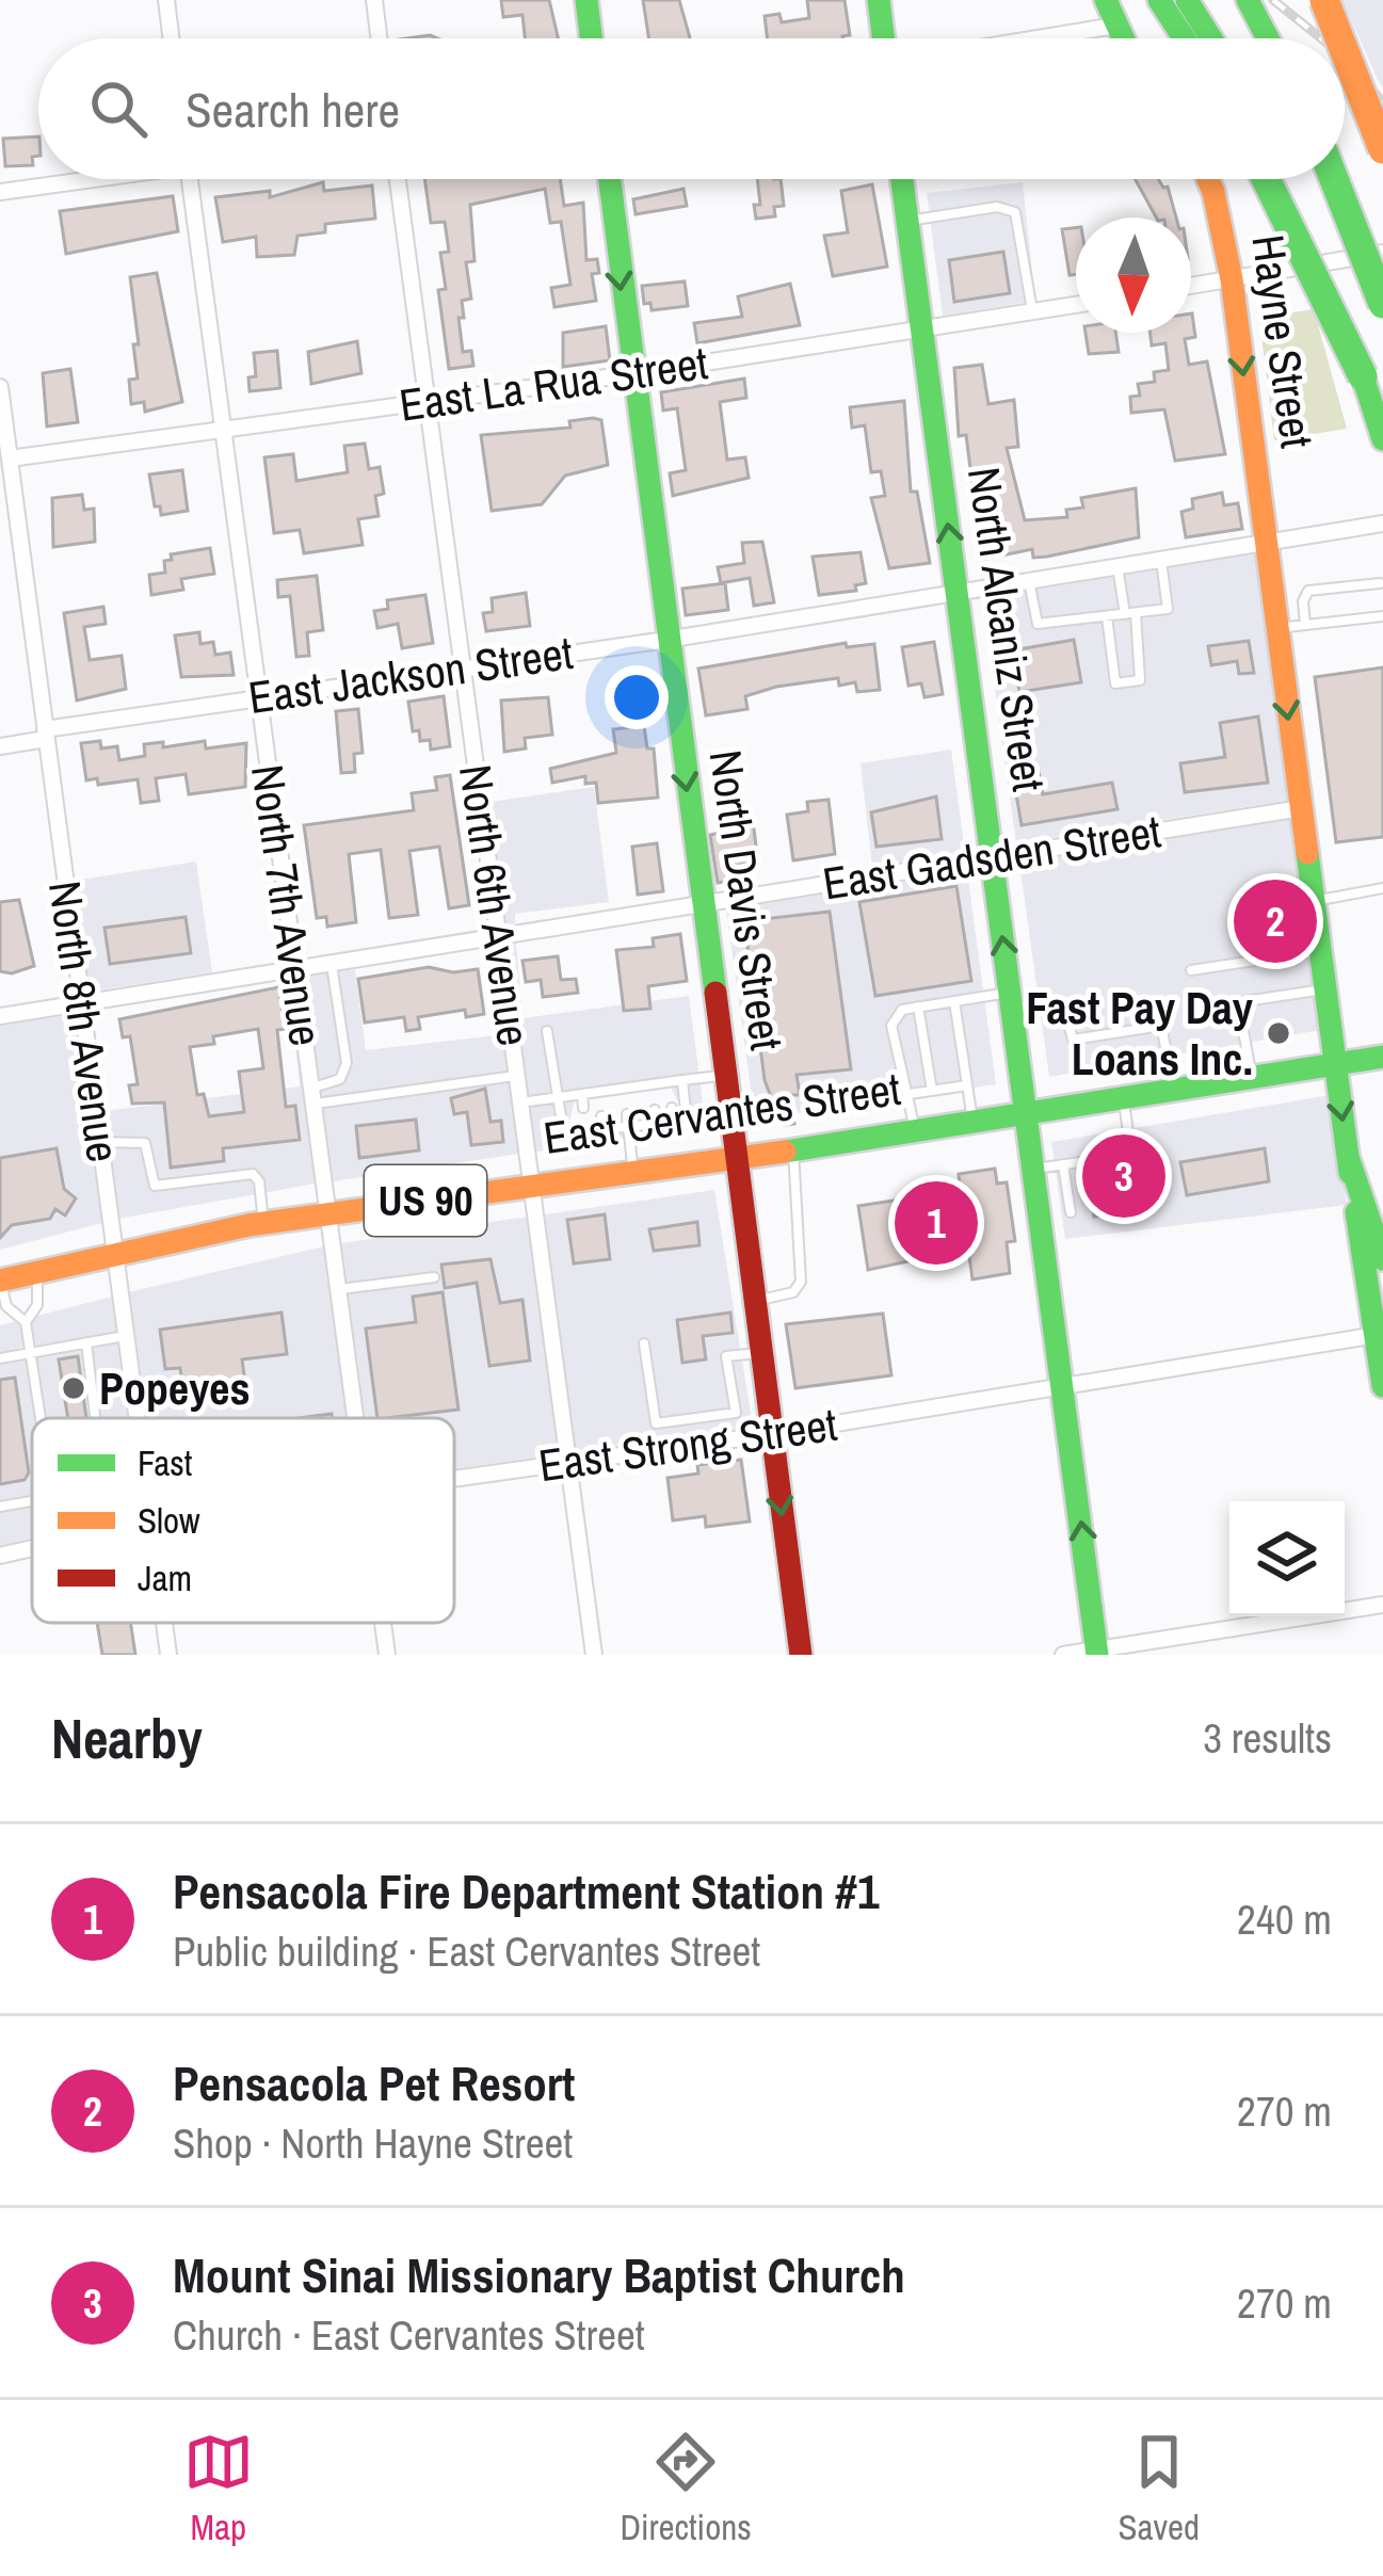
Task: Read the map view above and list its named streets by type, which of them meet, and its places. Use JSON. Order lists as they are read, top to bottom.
{
  "streets": {
    "main road": [
      "Hayne Street",
      "North Alcaniz Street",
      "North Davis Street",
      "East Cervantes Street",
      "US 90"
    ],
    "street": [
      "East La Rua Street",
      "East Jackson Street",
      "East Gadsden Street",
      "North 7th Avenue",
      "North 6th Avenue",
      "North 8th Avenue",
      "East Strong Street"
    ]
  },
  "crossings": [
    ["Hayne Street", "East Jackson Street"],
    ["Hayne Street", "East Gadsden Street"],
    ["Hayne Street", "East Cervantes Street"],
    ["East La Rua Street", "North Alcaniz Street"],
    ["East La Rua Street", "North Davis Street"],
    ["East La Rua Street", "North 7th Avenue"],
    ["East La Rua Street", "North 6th Avenue"],
    ["East La Rua Street", "North 8th Avenue"],
    ["North Alcaniz Street", "East Jackson Street"],
    ["North Alcaniz Street", "East Gadsden Street"],
    ["North Alcaniz Street", "East Cervantes Street"],
    ["North Alcaniz Street", "East Strong Street"],
    ["East Jackson Street", "North Davis Street"],
    ["East Jackson Street", "North 7th Avenue"],
    ["East Jackson Street", "North 6th Avenue"],
    ["East Jackson Street", "North 8th Avenue"],
    ["East Gadsden Street", "North Davis Street"],
    ["East Gadsden Street", "North 7th Avenue"],
    ["East Gadsden Street", "North 6th Avenue"],
    ["East Gadsden Street", "North 8th Avenue"],
    ["North Davis Street", "East Cervantes Street"],
    ["North Davis Street", "East Strong Street"],
    ["North 7th Avenue", "East Cervantes Street"],
    ["North 6th Avenue", "East Cervantes Street"],
    ["North 6th Avenue", "East Strong Street"],
    ["North 8th Avenue", "East Cervantes Street"]
  ],
  "one_way": ["North Alcaniz Street", "North Davis Street"],
  "places": ["Fast Pay Day Loans Inc.", "Popeyes"],
  "legend": ["Fast", "Slow", "Jam"],
  "north": "bottom",
  "page": {
    "search": "Search here",
    "pins": ["2", "3", "1"],
    "heading": ["Nearby", "3 results"],
    "list": [
      {
        "mark": "1",
        "name": "Pensacola Fire Department Station #1",
        "note": "Public building · East Cervantes Street",
        "value": "240 m"
      },
      {
        "mark": "2",
        "name": "Pensacola Pet Resort",
        "note": "Shop · North Hayne Street",
        "value": "270 m"
      },
      {
        "mark": "3",
        "name": "Mount Sinai Missionary Baptist Church",
        "note": "Church · East Cervantes Street",
        "value": "270 m"
      }
    ],
    "nav": ["Map", "Directions", "Saved"]
  }
}
